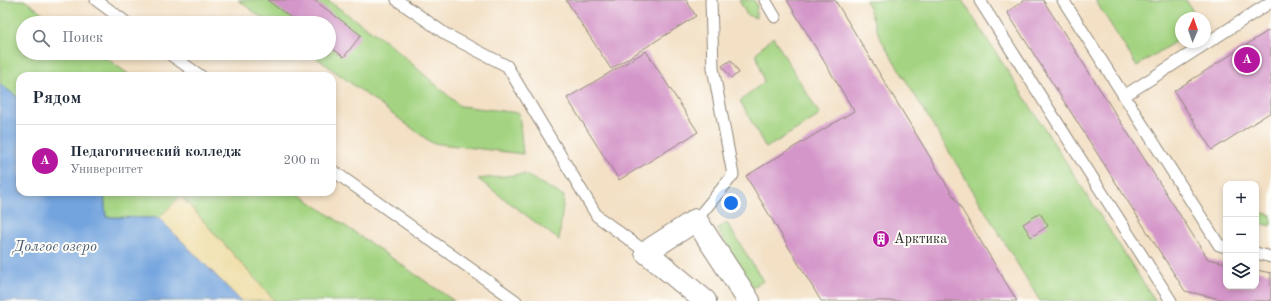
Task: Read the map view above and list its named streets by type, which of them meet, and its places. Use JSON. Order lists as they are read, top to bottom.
{
  "water": ["Долгое озеро"],
  "places": {
    "building": ["Арктика"]
  },
  "north": "top",
  "page": {
    "search": "Поиск",
    "pins": "A",
    "heading": "Рядом",
    "list": [
      {
        "mark": "A",
        "name": "Педагогический колледж",
        "note": "Университет",
        "value": "200 m"
      }
    ],
    "map_buttons": ["+", "−"]
  }
}
